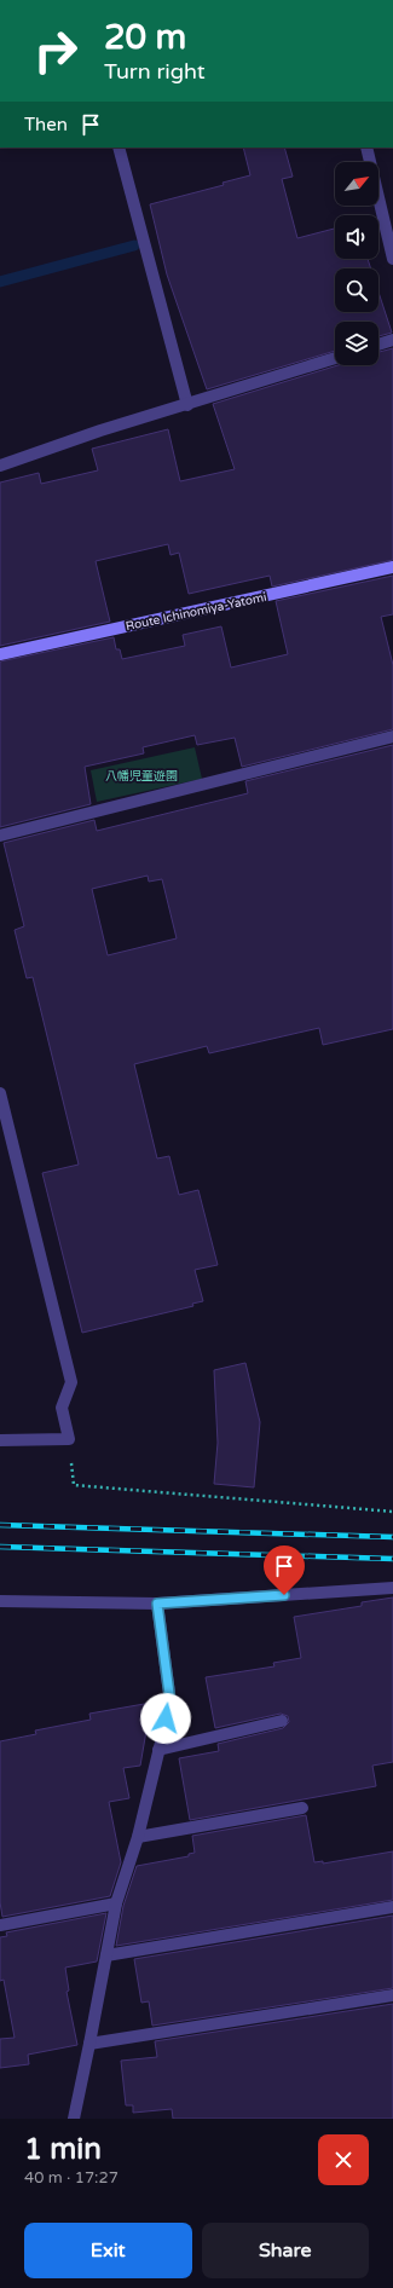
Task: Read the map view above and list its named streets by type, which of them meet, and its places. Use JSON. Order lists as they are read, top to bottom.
{
  "streets": {
    "main road": ["Route Ichinomiya-Yatomi"]
  },
  "parks": ["八幡児童遊園"],
  "north": "top right",
  "page": {
    "turn": ["20 m", "Turn right"],
    "then": "Then",
    "heading": ["1 min", "40 m · 17:27"],
    "buttons": ["Exit", "Share"]
  }
}
